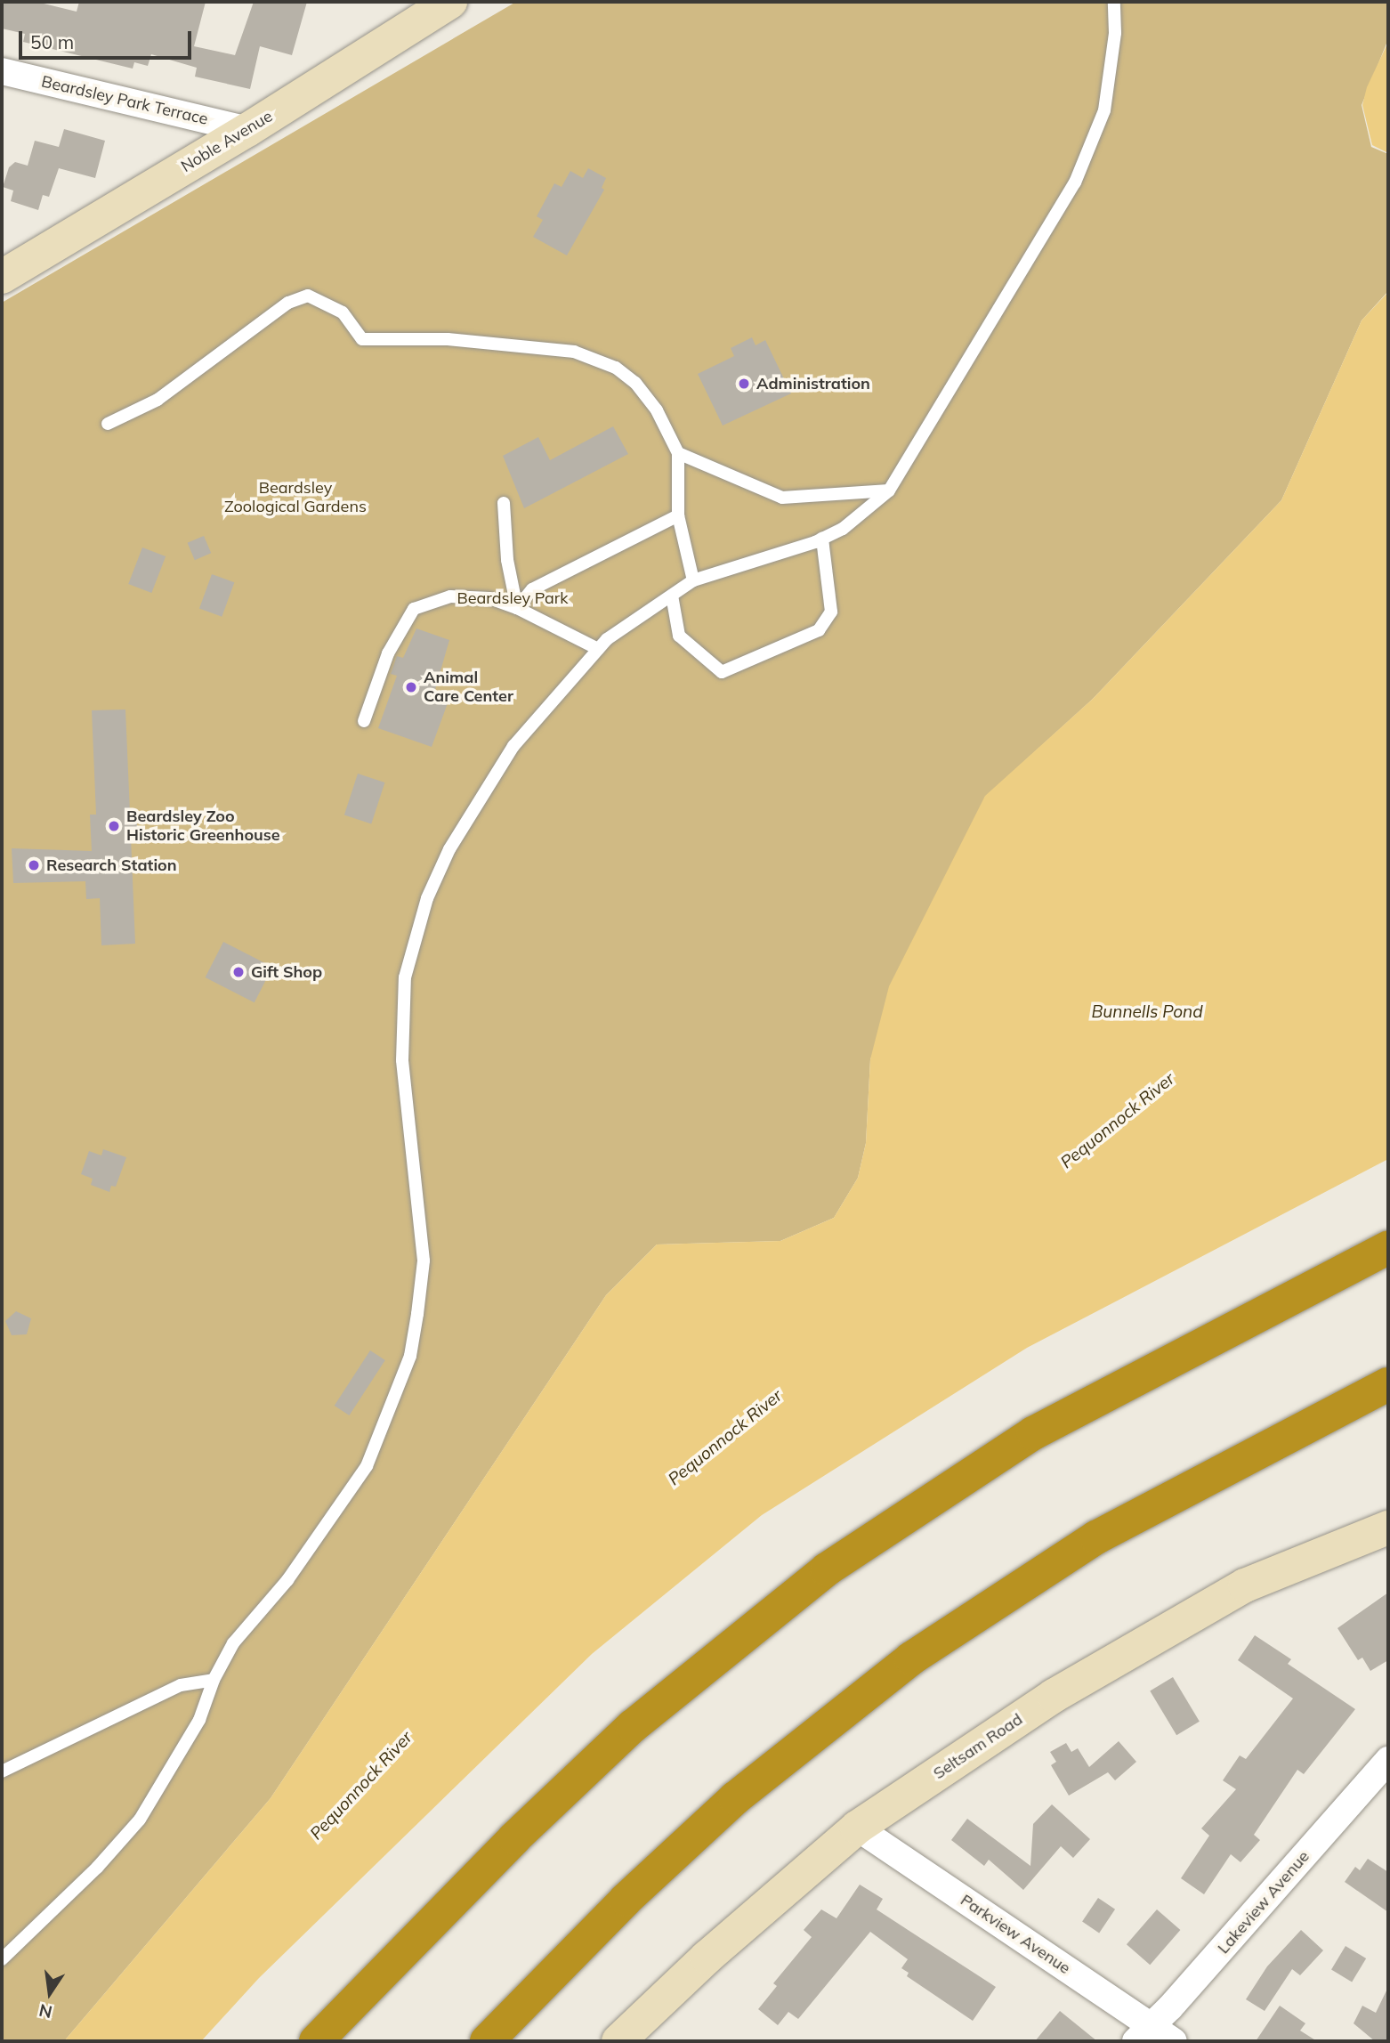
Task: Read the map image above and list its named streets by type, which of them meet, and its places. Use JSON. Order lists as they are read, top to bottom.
{
  "streets": {
    "main road": ["Noble Avenue", "Seltsam Road"],
    "street": ["Beardsley Park Terrace", "Lakeview Avenue", "Parkview Avenue"]
  },
  "crossings": [
    ["Beardsley Park Terrace", "Noble Avenue"],
    ["Seltsam Road", "Parkview Avenue"],
    ["Lakeview Avenue", "Parkview Avenue"]
  ],
  "water": ["Bunnells Pond", "Pequonnock River"],
  "parks": ["Beardsley Zoological Gardens", "Beardsley Park"],
  "places": [
    "Administration",
    "Animal Care Center",
    "Beardsley Zoo Historic Greenhouse",
    "Research Station",
    "Gift Shop"
  ],
  "scale_bar": "50 m",
  "north": "bottom"
}
